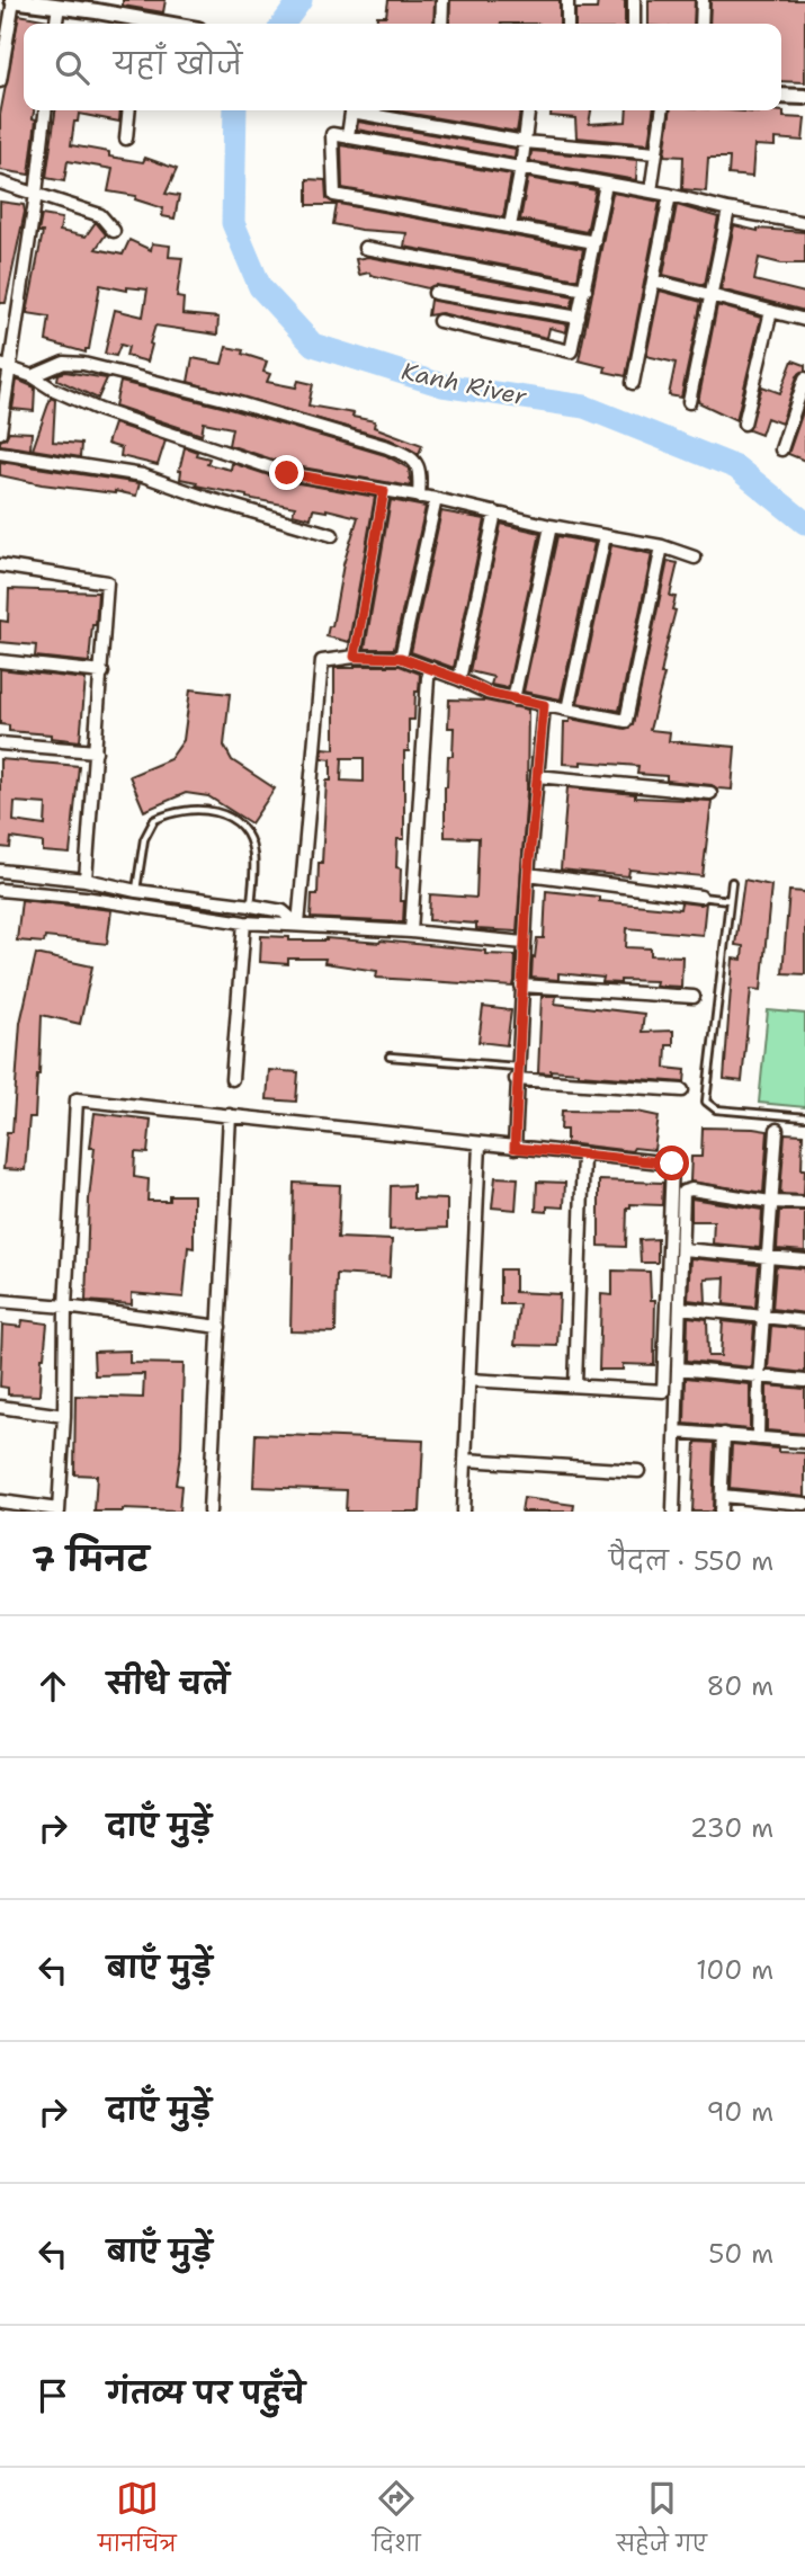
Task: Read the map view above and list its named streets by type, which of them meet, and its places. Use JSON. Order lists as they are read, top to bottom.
{
  "water": ["Kanh River"],
  "page": {
    "search": "यहाँ खोजें",
    "heading": ["7 मिनट", "पैदल · 550 m"],
    "list": [
      ["सीधे चलें", "80 m"],
      ["दाएँ मुड़ें", "230 m"],
      ["बाएँ मुड़ें", "100 m"],
      ["दाएँ मुड़ें", "90 m"],
      ["बाएँ मुड़ें", "50 m"],
      "गंतव्य पर पहुँचे"
    ],
    "nav": ["मानचित्र", "दिशा", "सहेजे गए"]
  }
}
